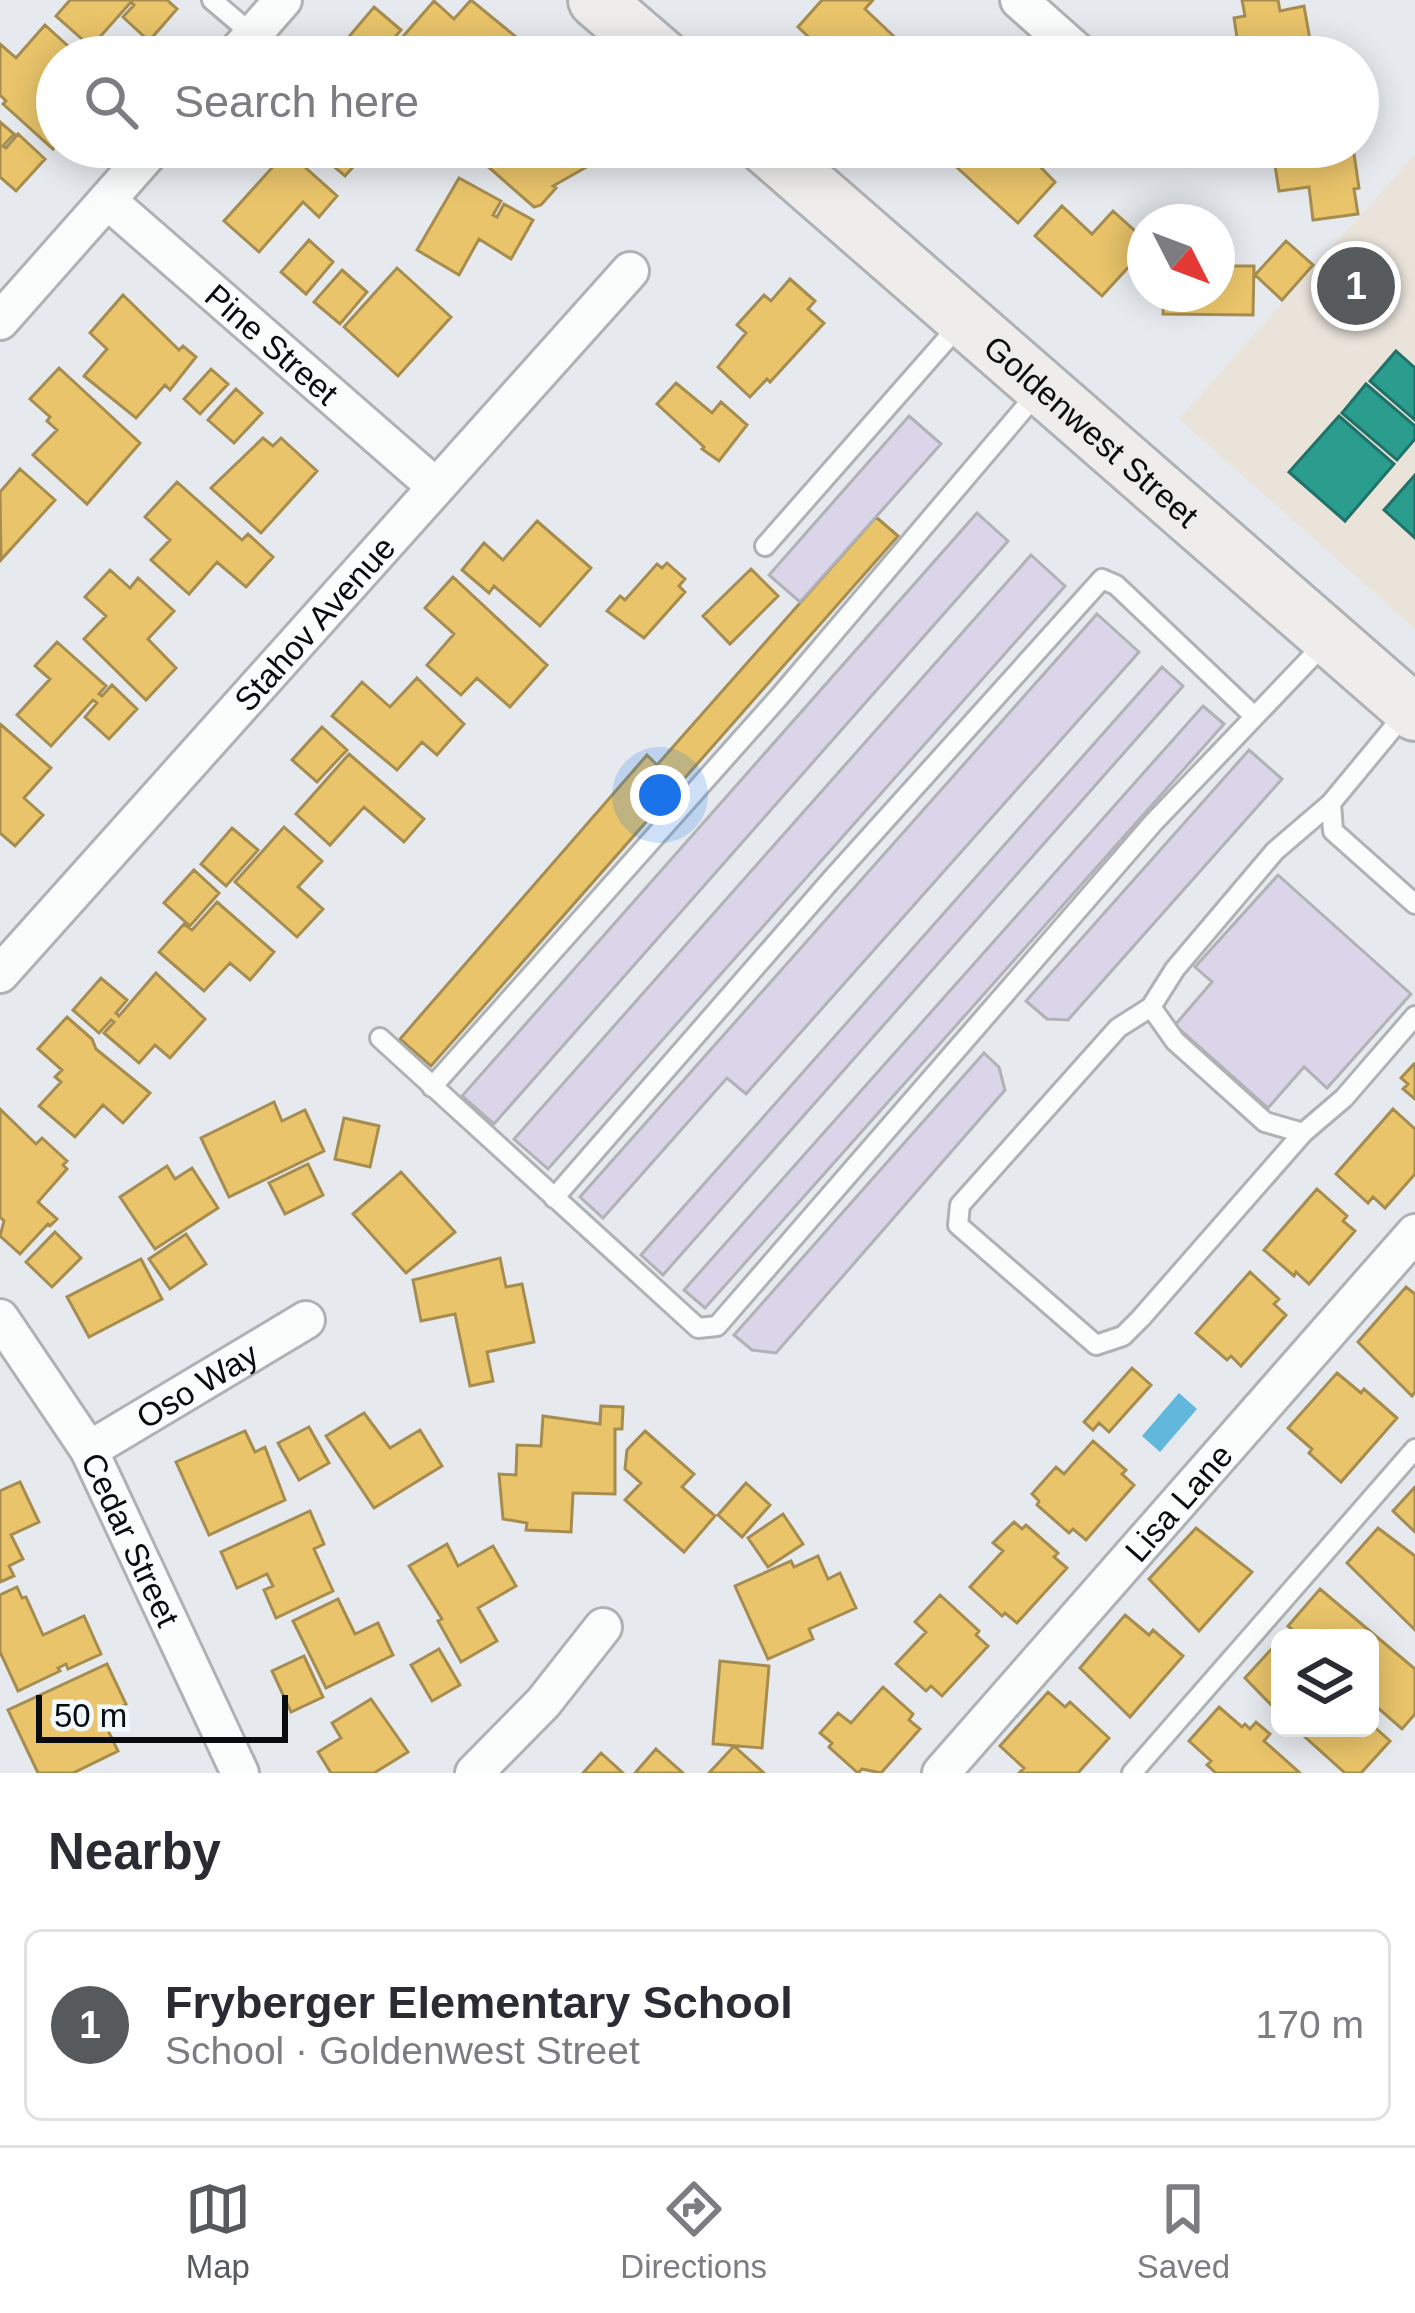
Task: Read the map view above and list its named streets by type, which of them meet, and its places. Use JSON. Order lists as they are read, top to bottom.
{
  "streets": {
    "main road": ["Goldenwest Street"],
    "street": [
      "Pine Street",
      "Stahov Avenue",
      "Oso Way",
      "Lisa Lane",
      "Cedar Street"
    ]
  },
  "crossings": [
    ["Pine Street", "Stahov Avenue"],
    ["Oso Way", "Cedar Street"]
  ],
  "scale_bar": "50 m",
  "north": "bottom right",
  "page": {
    "search": "Search here",
    "pins": "1",
    "scale": "50 m",
    "heading": "Nearby",
    "list": [
      {
        "mark": "1",
        "name": "Fryberger Elementary School",
        "note": "School · Goldenwest Street",
        "value": "170 m"
      }
    ],
    "nav": ["Map", "Directions", "Saved"]
  }
}
